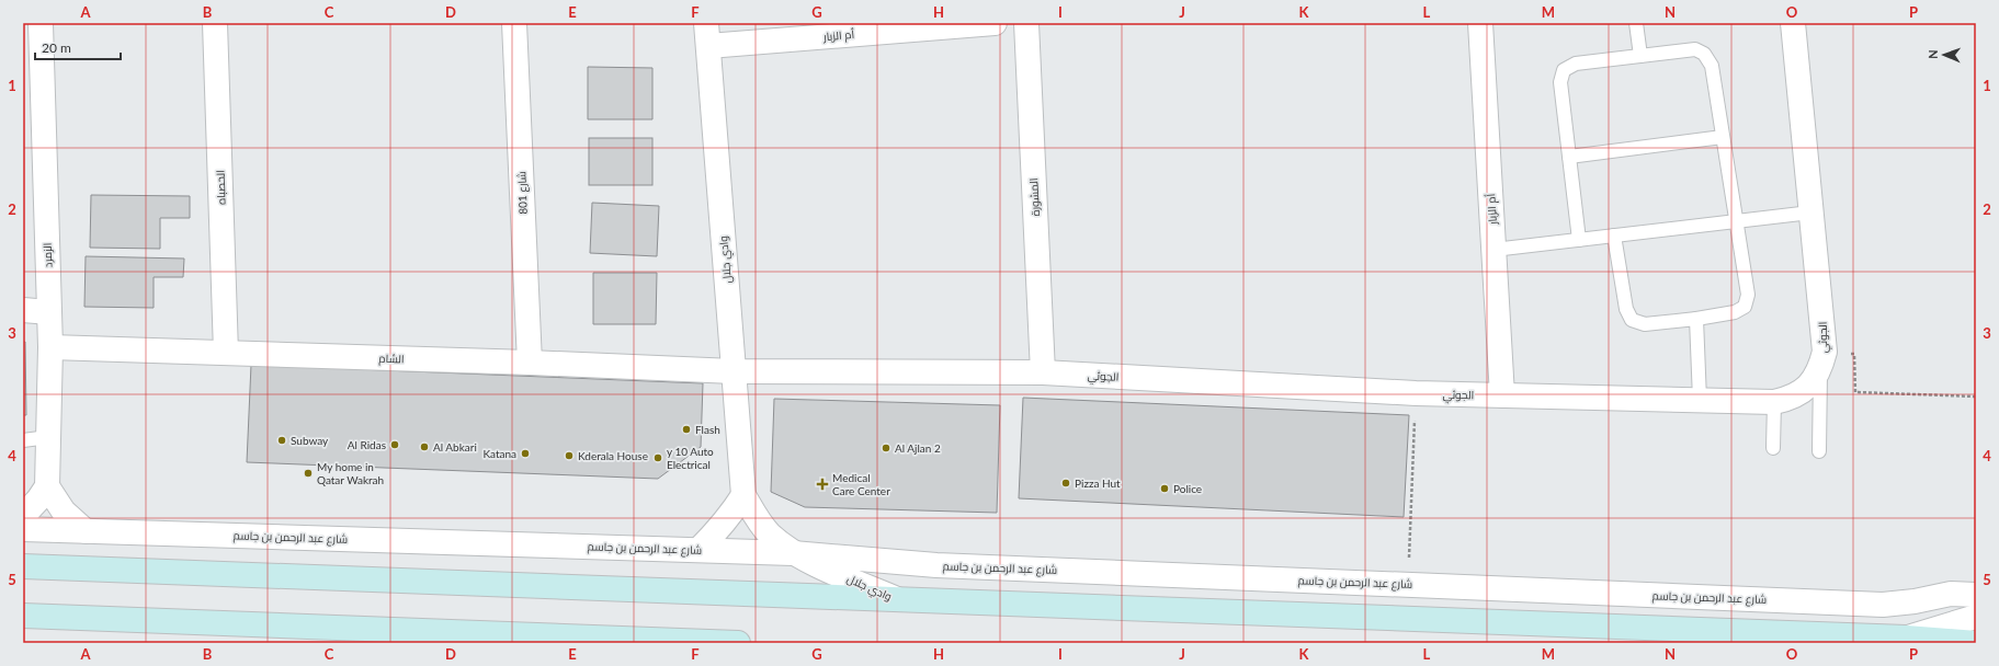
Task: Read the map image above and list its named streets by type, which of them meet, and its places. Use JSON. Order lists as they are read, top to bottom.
{
  "streets": {
    "street": [
      "أم الزبار",
      "الحصباه",
      "شارع 801",
      "المشورة",
      "الزمرد",
      "وادي جلال",
      "الجوثي",
      "الشام",
      "شارع عبد الرحمن بن جاسم"
    ]
  },
  "crossings": [
    ["أم الزبار", "وادي جلال"],
    ["أم الزبار", "الجوثي"],
    ["الحصباه", "الشام"],
    ["شارع 801", "الشام"],
    ["المشورة", "الجوثي"],
    ["الزمرد", "الشام"],
    ["وادي جلال", "الجوثي"],
    ["وادي جلال", "الشام"],
    ["وادي جلال", "شارع عبد الرحمن بن جاسم"],
    ["الجوثي", "الشام"]
  ],
  "places": {
    "other": [
      "Flash",
      "Subway",
      "Al Ridas",
      "Al Abkari",
      "Al Ajlan 2",
      "Katana",
      "Kderala House",
      "y 10 Auto Electrical",
      "My home in Qatar Wakrah",
      "Pizza Hut",
      "Police"
    ],
    "health": ["Medical Care Center"]
  },
  "scale_bar": "20 m",
  "north": "left",
  "grid": {
    "columns": [
      "A",
      "B",
      "C",
      "D",
      "E",
      "F",
      "G",
      "H",
      "I",
      "J",
      "K",
      "L",
      "M",
      "N",
      "O",
      "P"
    ],
    "rows": [
      "1",
      "2",
      "3",
      "4",
      "5"
    ]
  }
}
